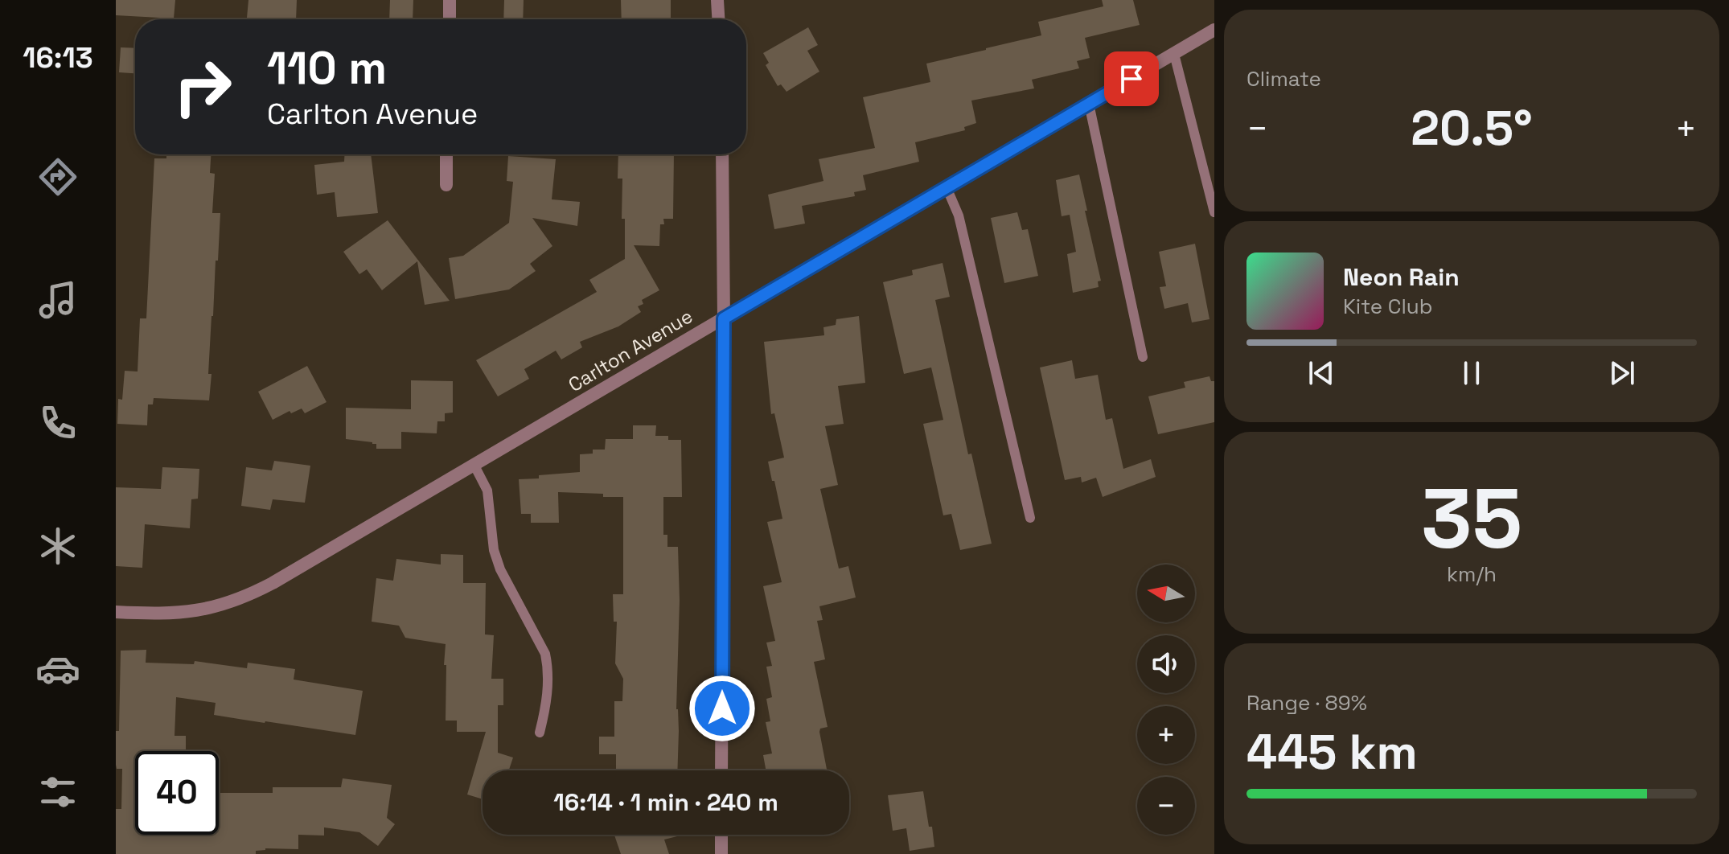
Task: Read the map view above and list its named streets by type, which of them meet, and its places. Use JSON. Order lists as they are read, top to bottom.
{
  "streets": {
    "street": ["Carlton Avenue"]
  },
  "north": "left",
  "page": {
    "tabs": "16:13",
    "tile": [
      "Climate",
      ["35", "km/h"],
      ["Range · 89%", "445 km"]
    ],
    "turn": ["110 m", "Carlton Avenue"],
    "heat": ["−", "20.5°", "+"],
    "song": ["Neon Rain", "Kite Club"],
    "map_buttons": ["+", "−"],
    "limit": "40",
    "trip": "16:14 · 1 min · 240 m"
  }
}
